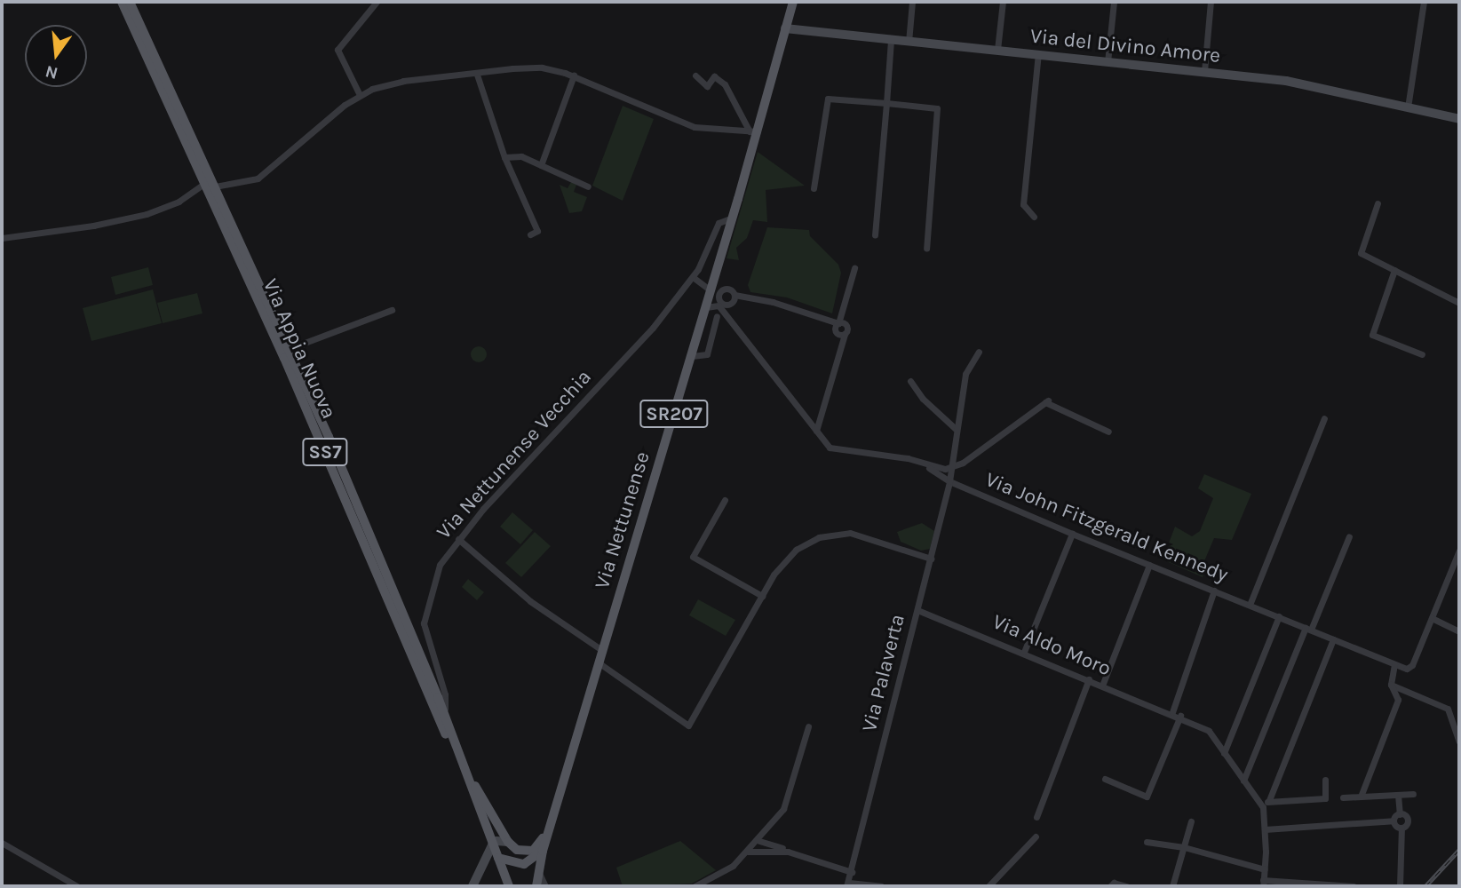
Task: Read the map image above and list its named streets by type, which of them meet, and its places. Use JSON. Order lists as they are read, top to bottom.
{
  "streets": {
    "main road": [
      "Via del Divino Amore",
      "Via Appia Nuova",
      "SR207",
      "SS7",
      "Via Nettunense"
    ],
    "street": [
      "Via Nettunense Vecchia",
      "Via John Fitzgerald Kennedy",
      "Via Aldo Moro",
      "Via Palaverta"
    ]
  },
  "crossings": [
    ["Via del Divino Amore", "Via Nettunense"],
    ["Via Appia Nuova", "Via Nettunense Vecchia"],
    ["Via Nettunense Vecchia", "Via Nettunense"],
    ["Via John Fitzgerald Kennedy", "Via Palaverta"],
    ["Via Aldo Moro", "Via Palaverta"]
  ],
  "north": "bottom"
}
